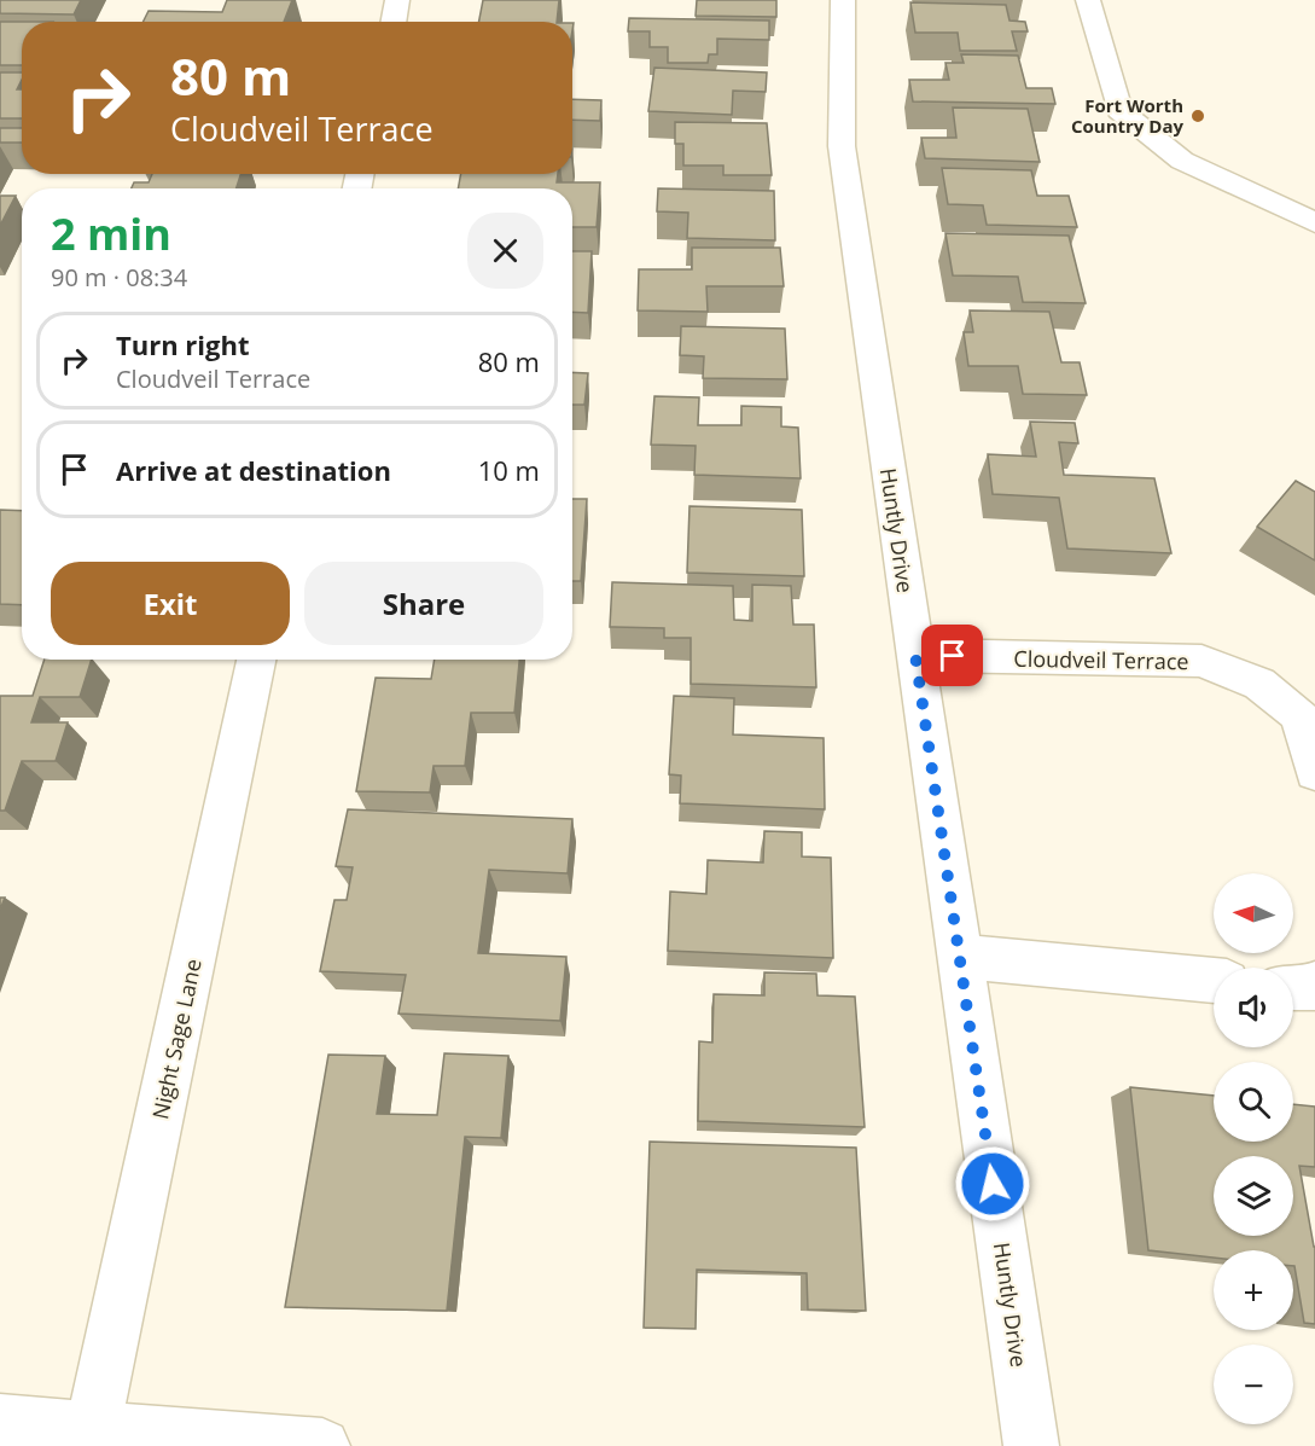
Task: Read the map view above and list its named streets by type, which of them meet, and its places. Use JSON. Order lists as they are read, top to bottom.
{
  "streets": {
    "street": ["Huntly Drive", "Cloudveil Terrace", "Night Sage Lane"]
  },
  "crossings": [
    ["Huntly Drive", "Cloudveil Terrace"]
  ],
  "places": ["Fort Worth Country Day"],
  "north": "left",
  "page": {
    "turn": ["80 m", "Cloudveil Terrace"],
    "heading": ["2 min", "90 m · 08:34"],
    "list": [
      {
        "name": "Turn right",
        "note": "Cloudveil Terrace",
        "value": "80 m"
      },
      {
        "name": "Arrive at destination",
        "value": "10 m"
      }
    ],
    "buttons": ["Exit", "Share"],
    "map_buttons": ["+", "−"]
  }
}
